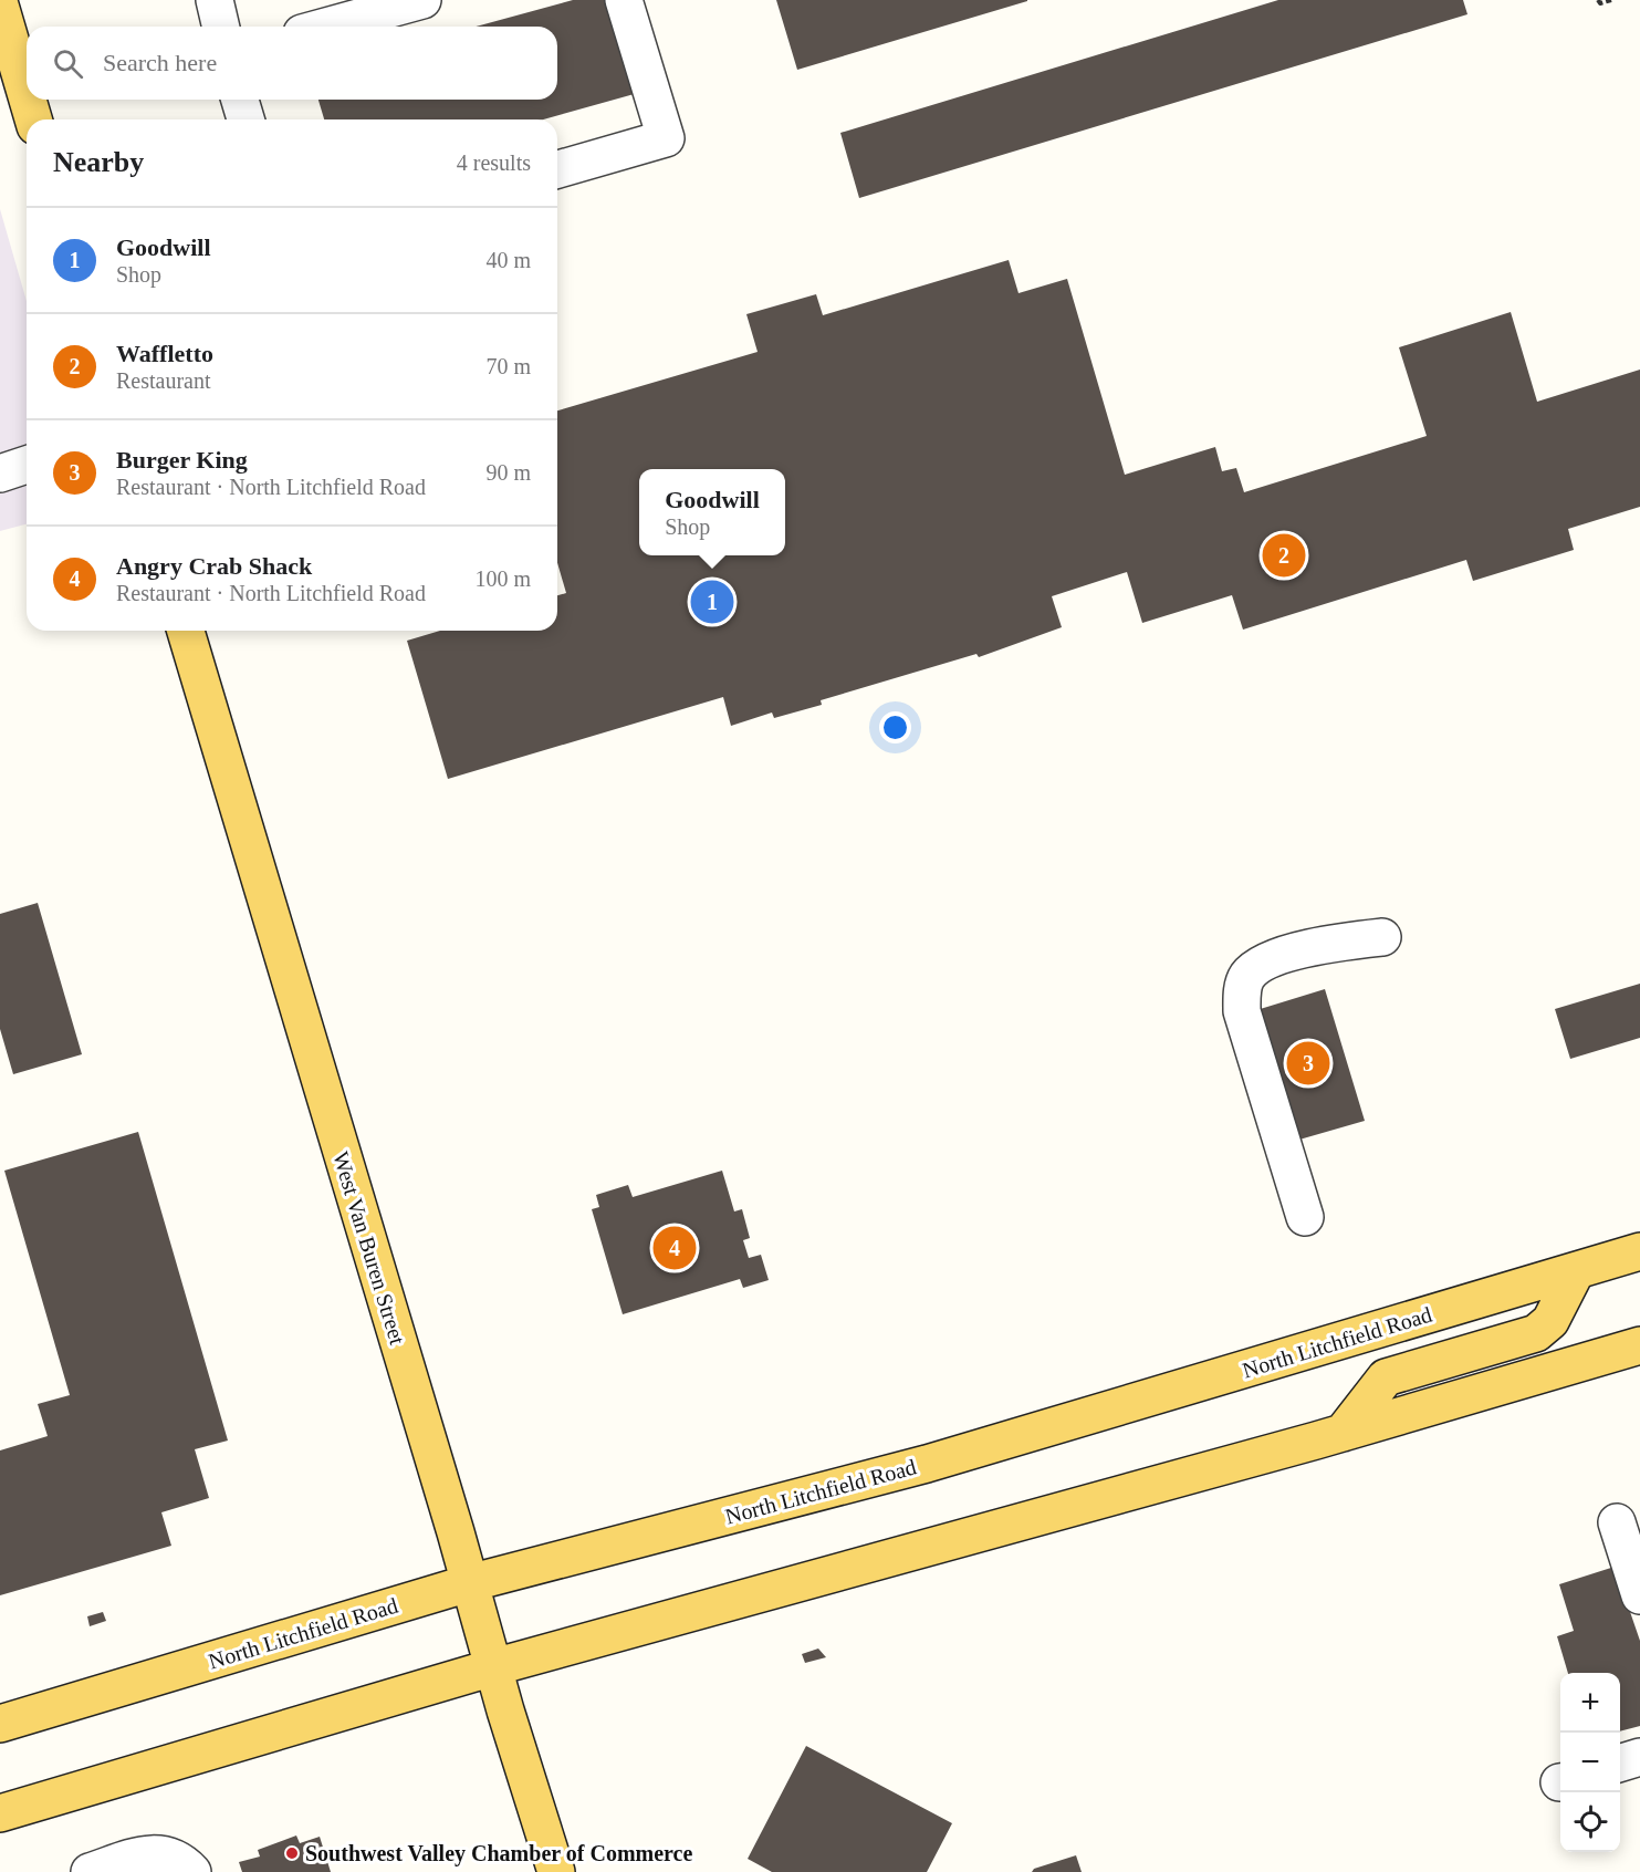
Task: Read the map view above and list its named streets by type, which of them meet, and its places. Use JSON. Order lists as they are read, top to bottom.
{
  "streets": {
    "main road": ["West Van Buren Street", "North Litchfield Road"]
  },
  "crossings": [
    ["West Van Buren Street", "North Litchfield Road"]
  ],
  "places": ["Southwest Valley Chamber of Commerce"],
  "page": {
    "search": "Search here",
    "heading": ["Nearby", "4 results"],
    "list": [
      {
        "mark": "1",
        "name": "Goodwill",
        "note": "Shop",
        "value": "40 m"
      },
      {
        "mark": "2",
        "name": "Waffletto",
        "note": "Restaurant",
        "value": "70 m"
      },
      {
        "mark": "3",
        "name": "Burger King",
        "note": "Restaurant · North Litchfield Road",
        "value": "90 m"
      },
      {
        "mark": "4",
        "name": "Angry Crab Shack",
        "note": "Restaurant · North Litchfield Road",
        "value": "100 m"
      }
    ],
    "popup": ["Goodwill", "Shop"],
    "pins": [
      "2",
      "1",
      "3",
      "4"
    ],
    "map_buttons": ["+", "−"]
  }
}
